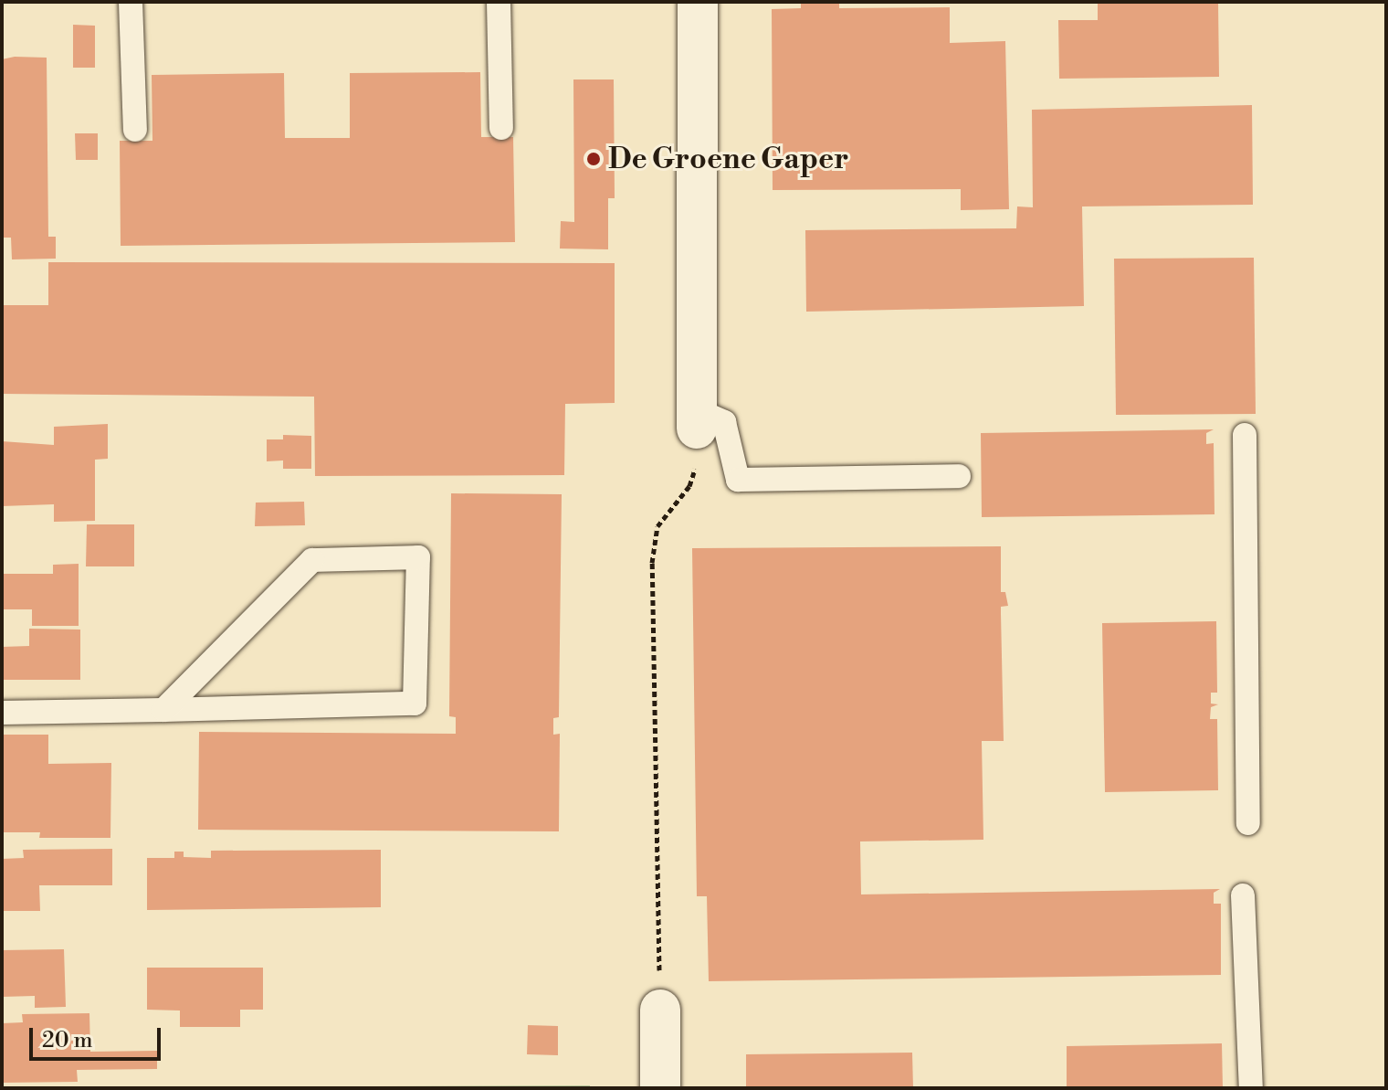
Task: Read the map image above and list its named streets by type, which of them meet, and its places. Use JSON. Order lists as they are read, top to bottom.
{
  "places": ["De Groene Gaper"],
  "scale_bar": "20 m"
}
